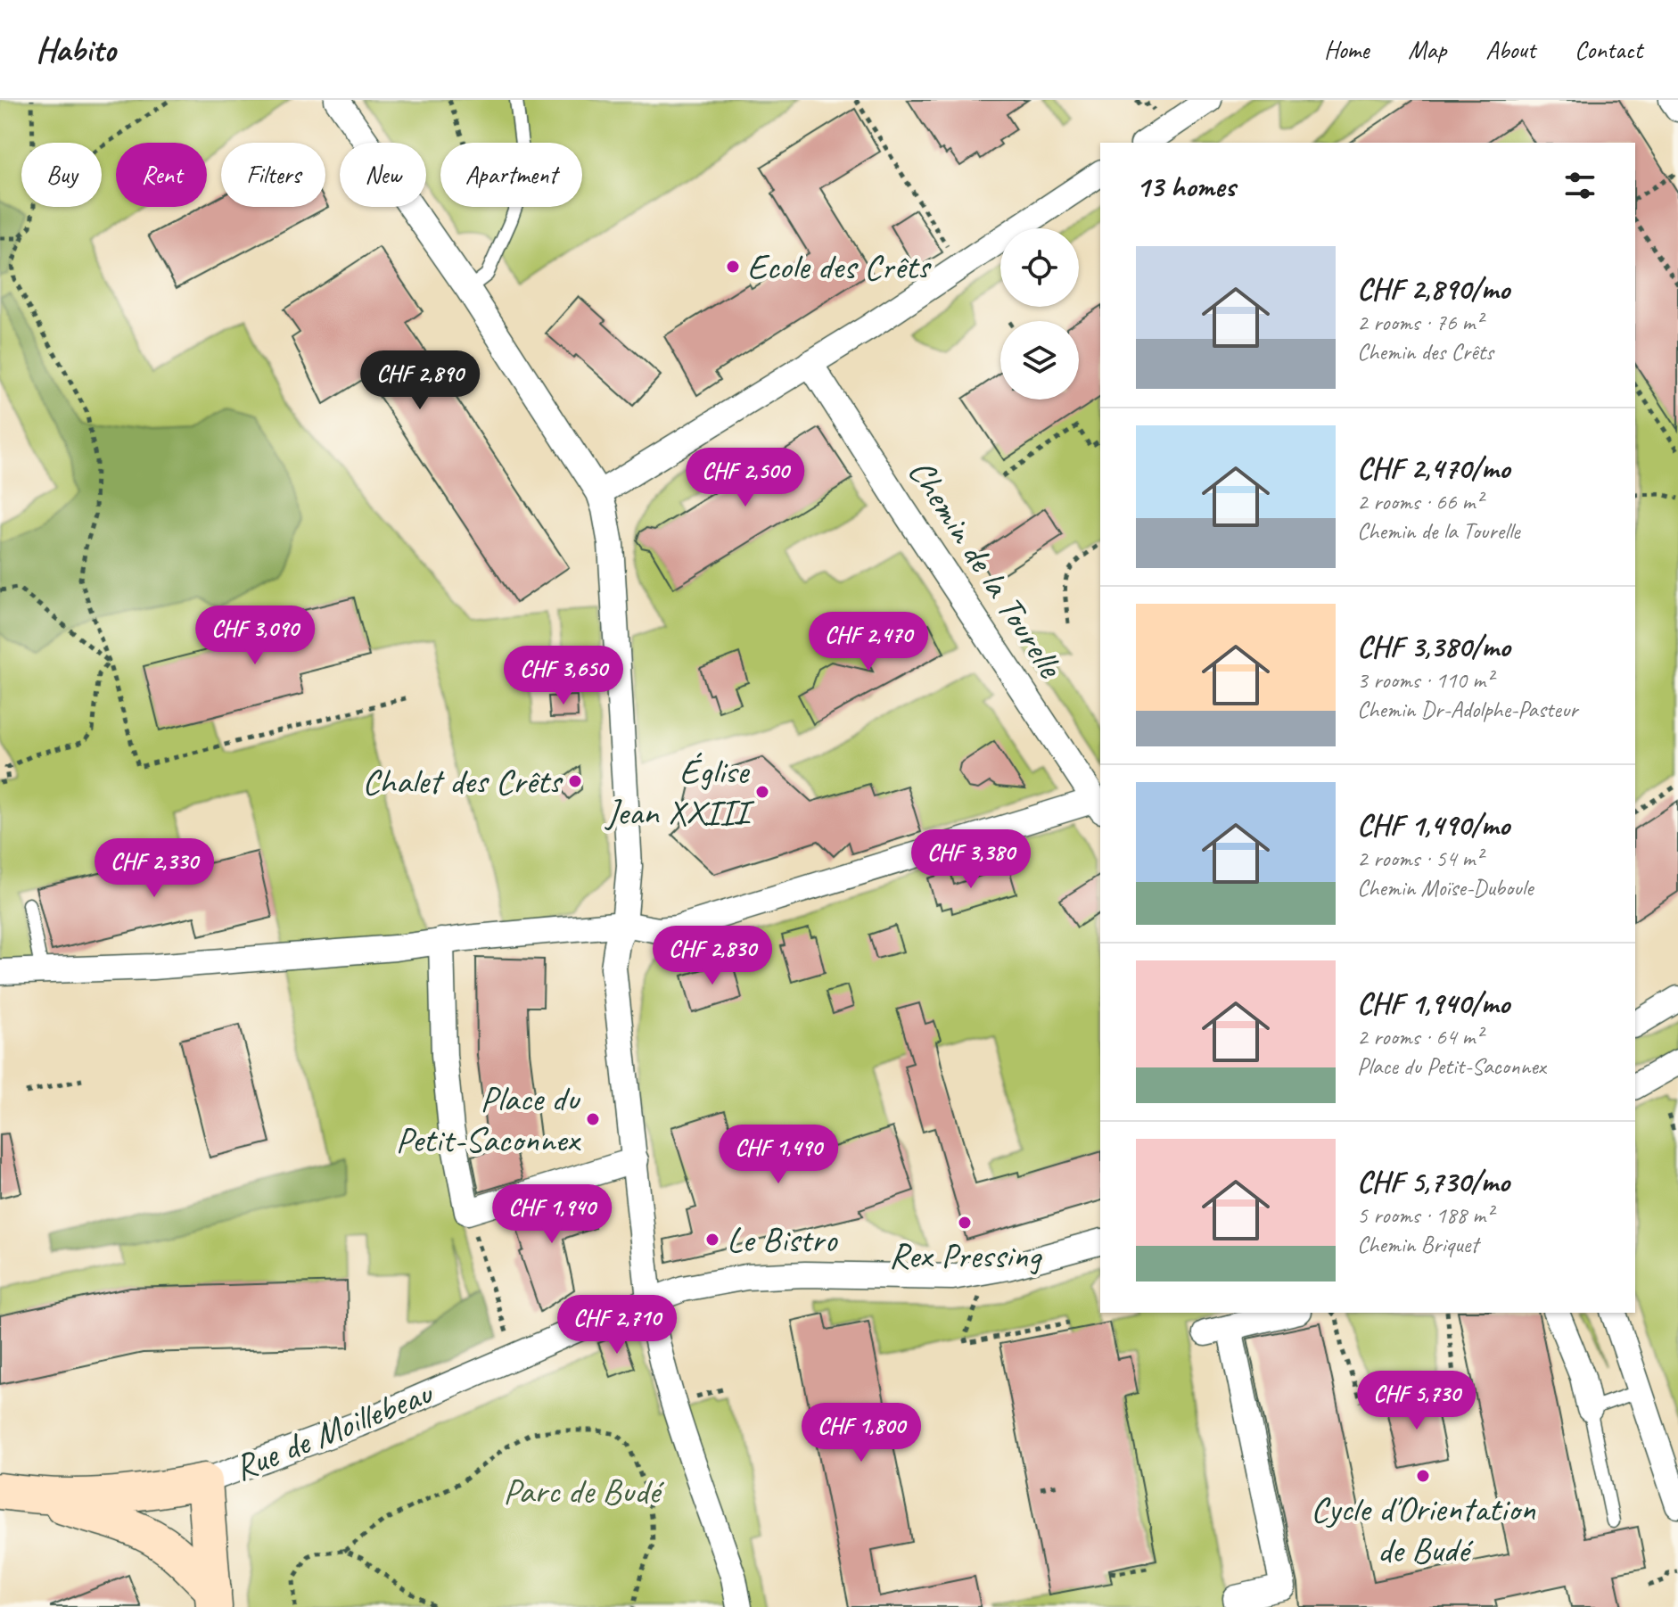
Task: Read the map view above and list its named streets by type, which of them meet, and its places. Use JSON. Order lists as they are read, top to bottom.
{
  "streets": {
    "street": ["Chemin de la Tourelle", "Rue de Moillebeau"]
  },
  "parks": ["Parc de Budé"],
  "places": [
    "Ecole des Crêts",
    "Chalet des Crêts",
    "Église Jean XXIII",
    "Place du Petit-Saconnex",
    "Rex Pressing",
    "Le Bistro",
    "Cycle d'Orientation de Budé"
  ],
  "page": {
    "header": "Habito",
    "nav": [
      "Home",
      "Map",
      "About",
      "Contact"
    ],
    "chip": [
      "Buy",
      "Rent",
      "Filters",
      "New",
      "Apartment"
    ],
    "heading": "13 homes",
    "list": [
      {
        "name": "CHF 2,890/mo",
        "note": "2 rooms · 76 m² · Chemin des Crêts"
      },
      {
        "name": "CHF 2,470/mo",
        "note": "2 rooms · 66 m² · Chemin de la Tourelle"
      },
      {
        "name": "CHF 3,380/mo",
        "note": "3 rooms · 110 m² · Chemin Dr-Adolphe-Pasteur"
      },
      {
        "name": "CHF 1,490/mo",
        "note": "2 rooms · 54 m² · Chemin Moïse-Duboule"
      },
      {
        "name": "CHF 1,940/mo",
        "note": "2 rooms · 64 m² · Place du Petit-Saconnex"
      },
      {
        "name": "CHF 5,730/mo",
        "note": "5 rooms · 188 m² · Chemin Briquet"
      }
    ],
    "price": [
      "CHF 2,890",
      "CHF 2,500",
      "CHF 3,090",
      "CHF 2,470",
      "CHF 3,650",
      "CHF 3,380",
      "CHF 2,330",
      "CHF 2,830",
      "CHF 1,490",
      "CHF 1,940",
      "CHF 2,710",
      "CHF 5,730",
      "CHF 1,800"
    ]
  }
}
